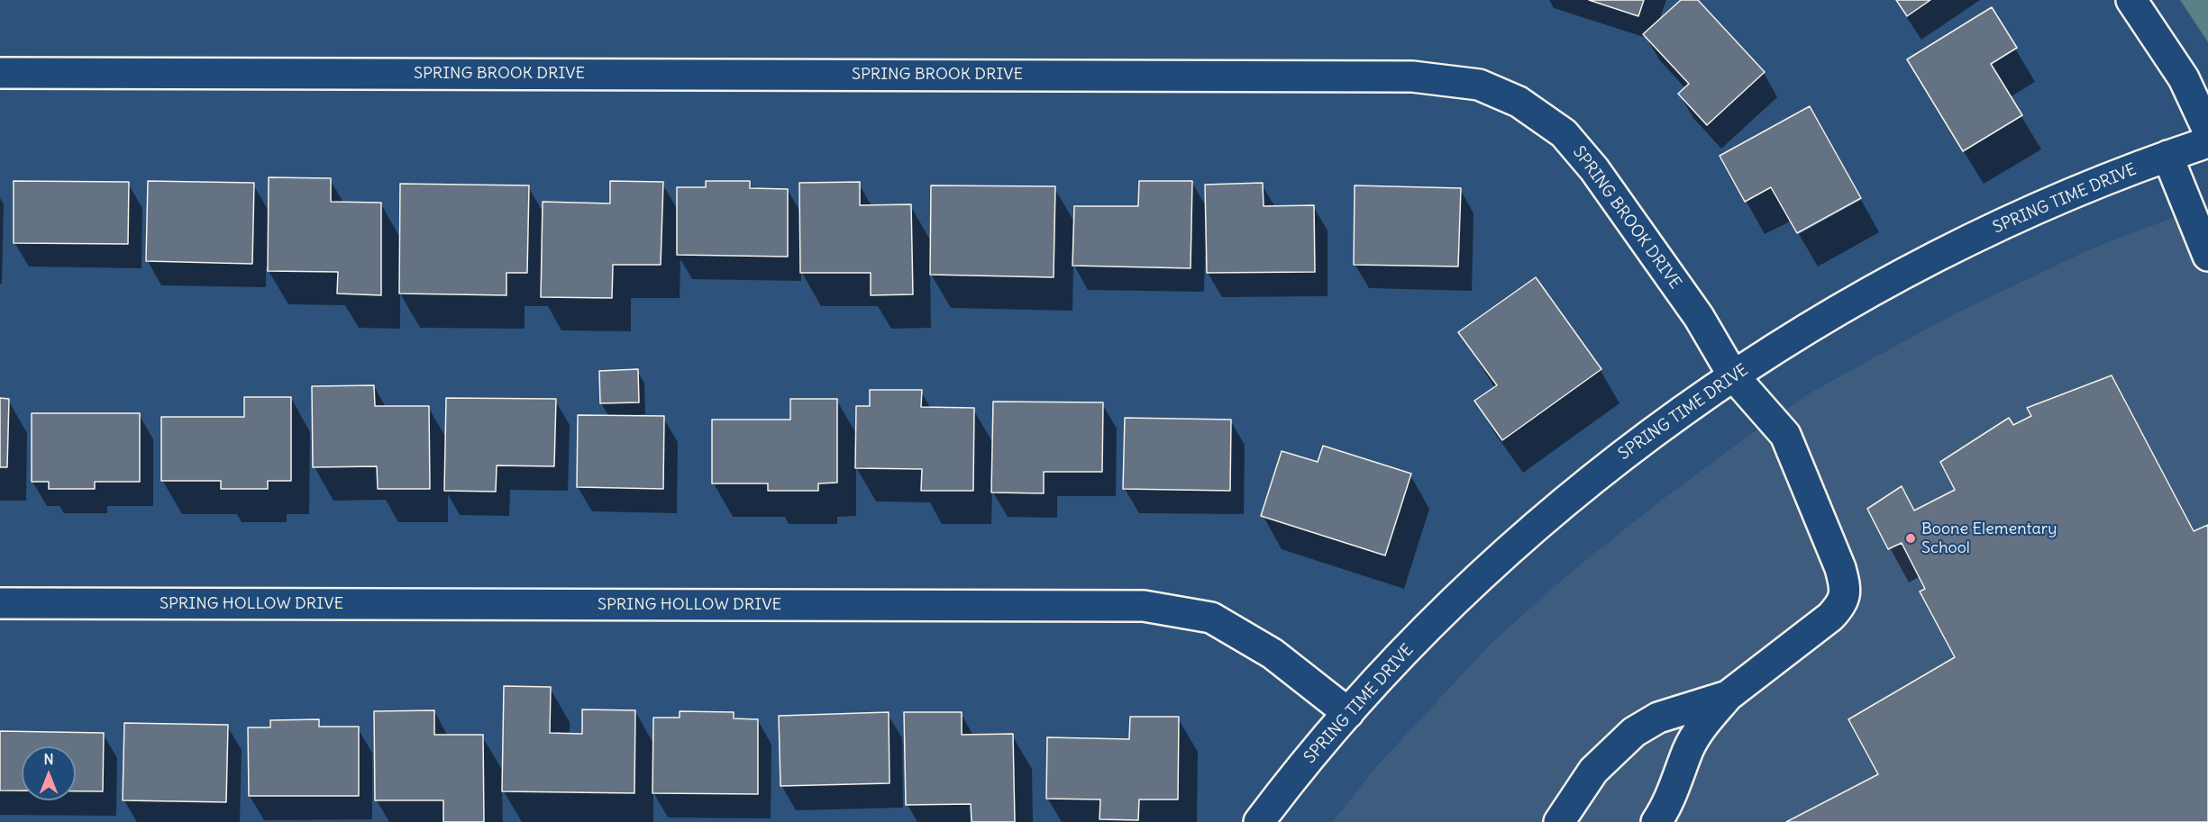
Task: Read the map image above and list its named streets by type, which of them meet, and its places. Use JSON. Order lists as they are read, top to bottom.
{
  "streets": {
    "street": ["SPRING BROOK DRIVE", "SPRING TIME DRIVE", "SPRING HOLLOW DRIVE"]
  },
  "crossings": [
    ["SPRING BROOK DRIVE", "SPRING TIME DRIVE"],
    ["SPRING TIME DRIVE", "SPRING HOLLOW DRIVE"]
  ],
  "places": ["Boone Elementary School"],
  "north": "top"
}
